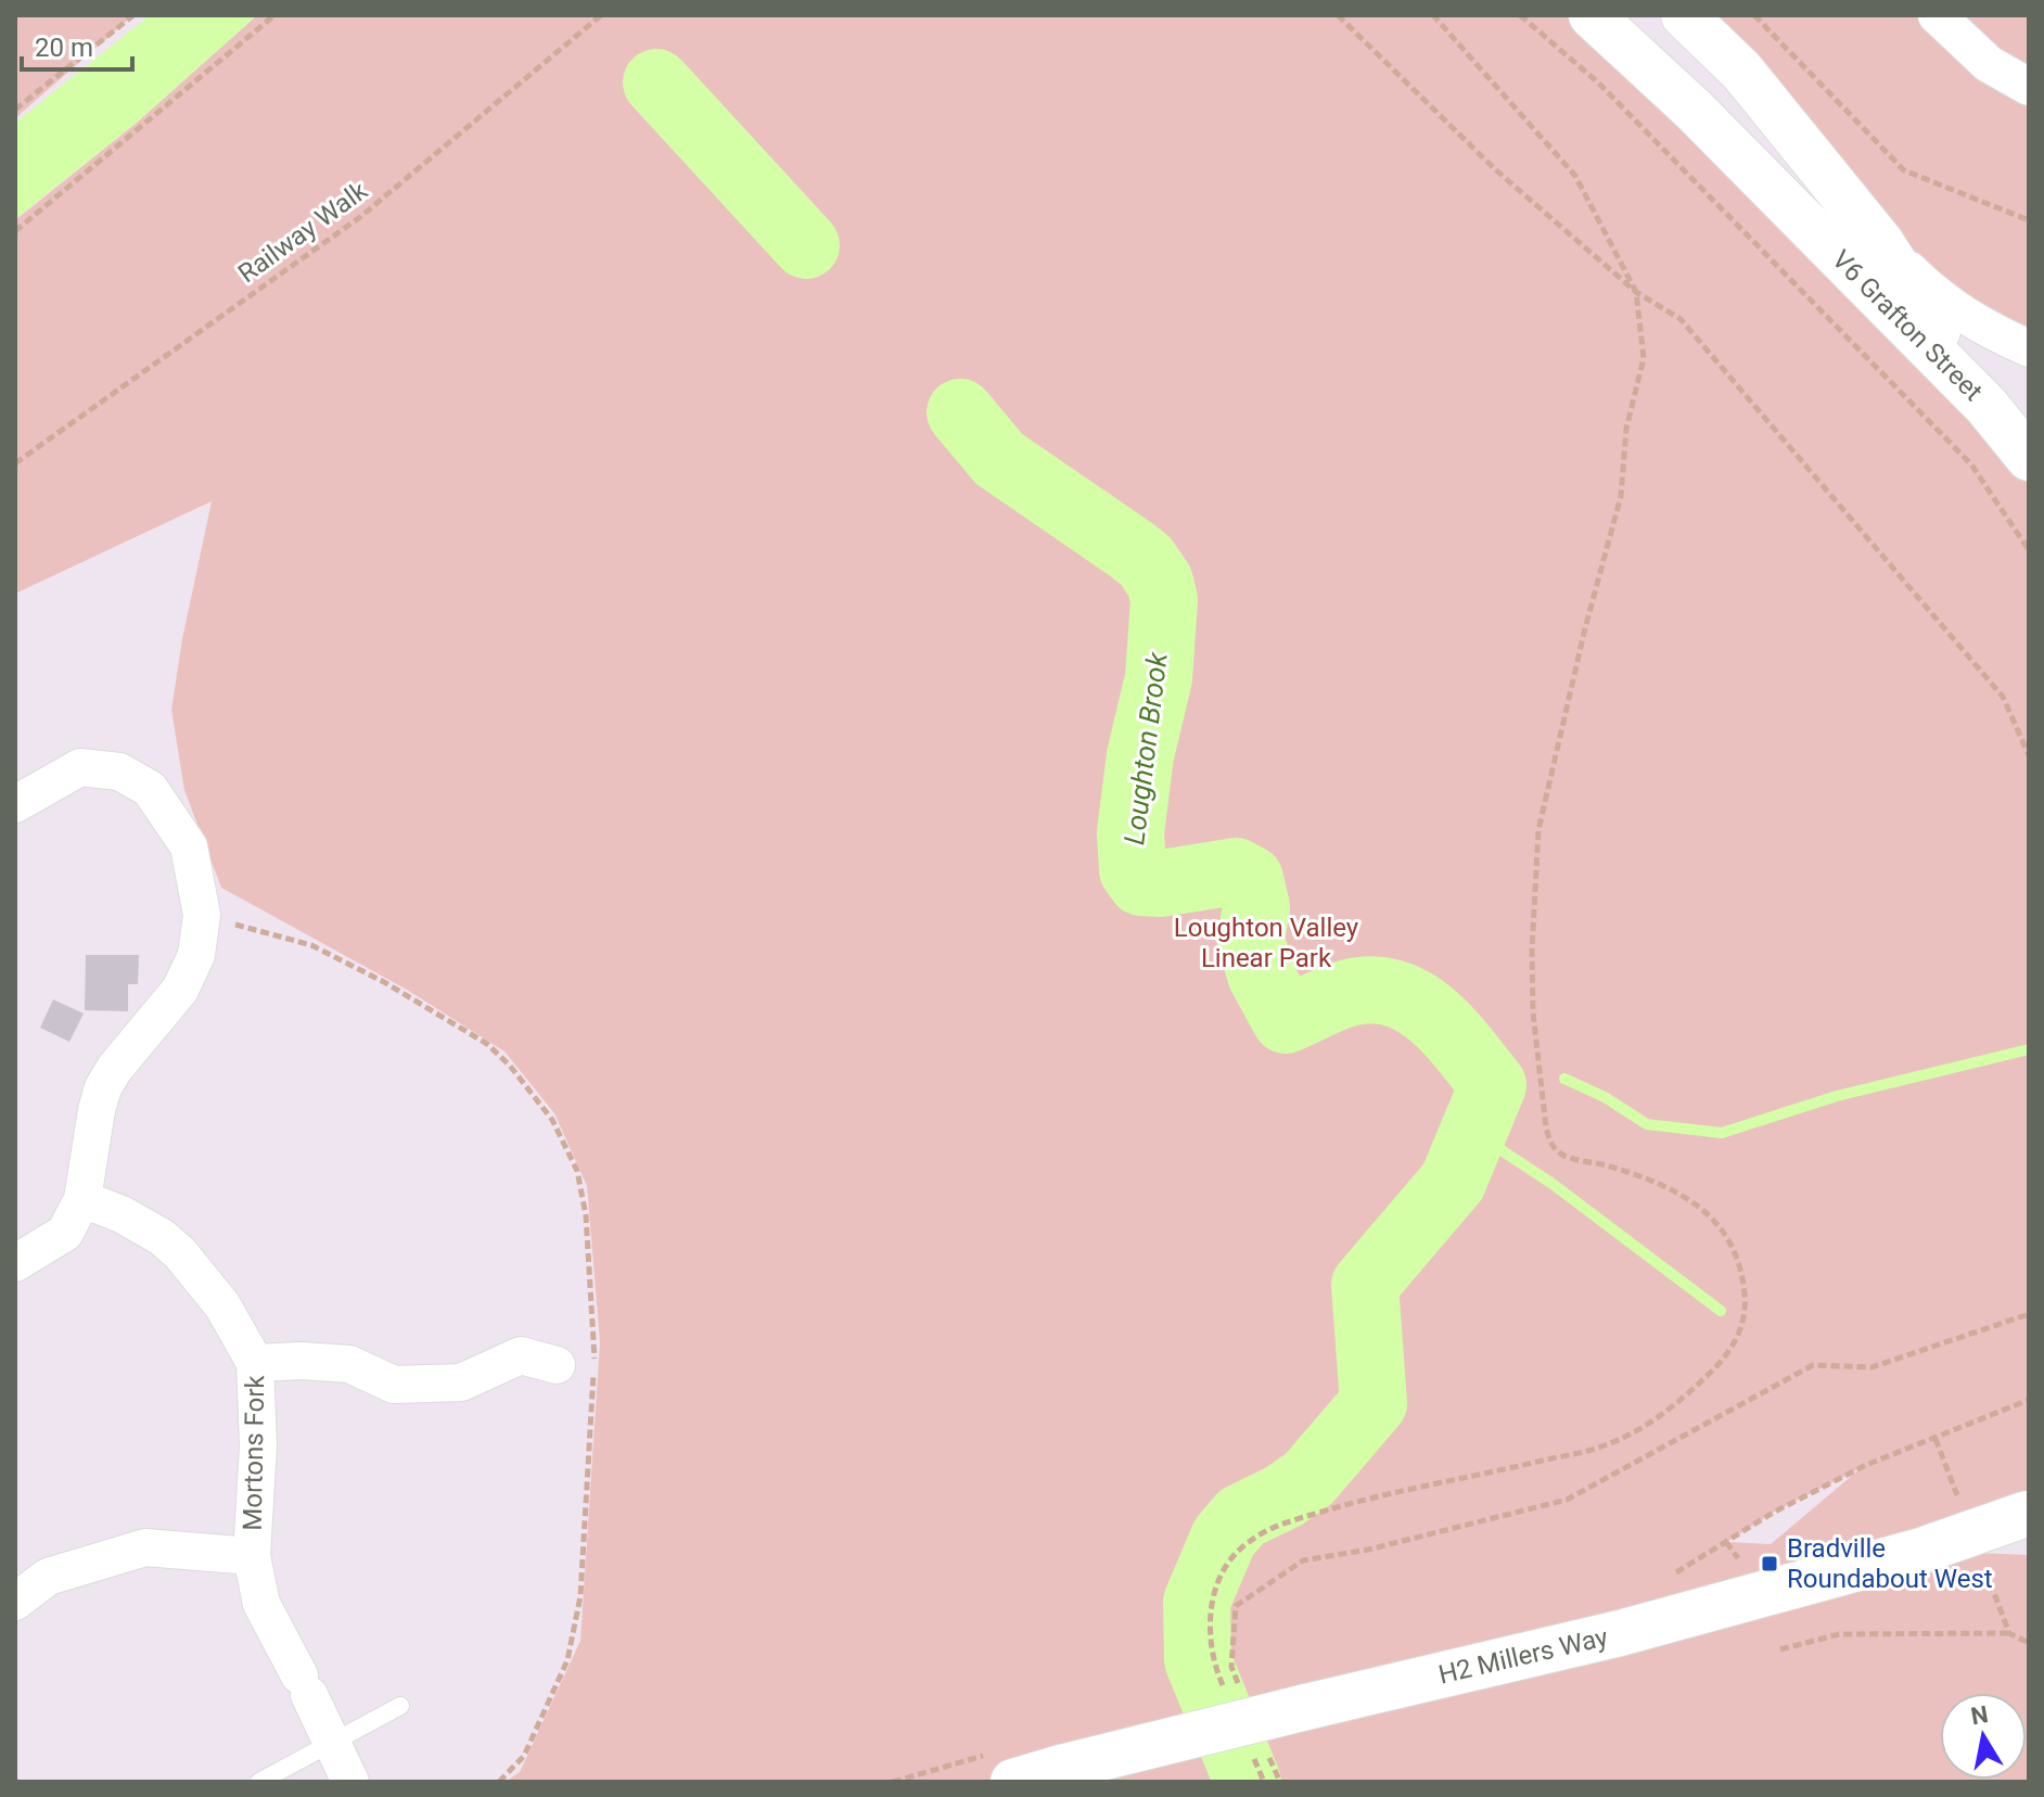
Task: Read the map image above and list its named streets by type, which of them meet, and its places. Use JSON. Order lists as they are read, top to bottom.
{
  "streets": {
    "street": ["V6 Grafton Street", "Mortons Fork", "H2 Millers Way"],
    "path": ["Railway Walk"]
  },
  "water": ["Loughton Brook"],
  "parks": ["Loughton Valley Linear Park"],
  "places": {
    "transit": ["Bradville Roundabout West"]
  },
  "scale_bar": "20 m",
  "north": "top"
}
